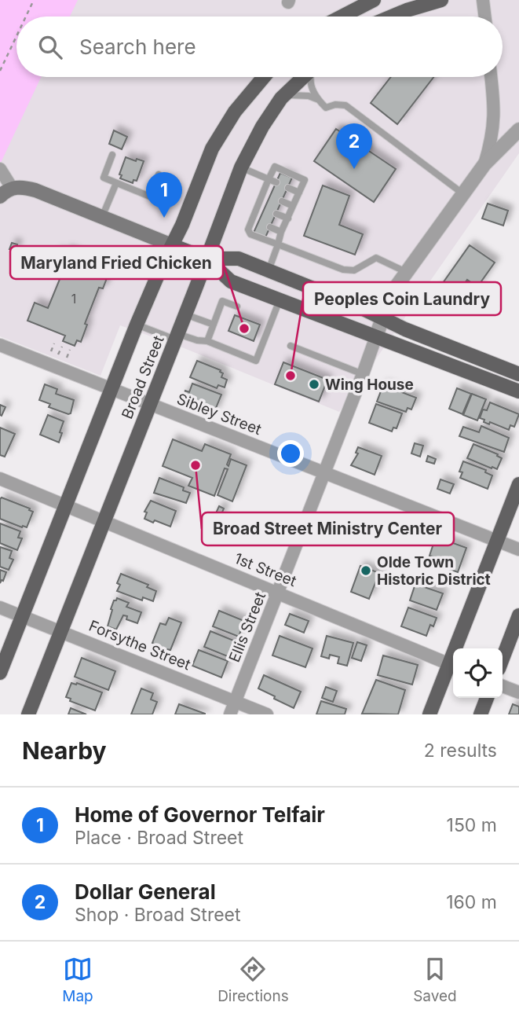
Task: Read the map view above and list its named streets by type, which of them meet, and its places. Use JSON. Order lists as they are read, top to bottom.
{
  "streets": {
    "main road": ["Broad Street"],
    "street": [
      "Sibley Street",
      "1st Street",
      "Ellis Street",
      "Forsythe Street"
    ]
  },
  "crossings": [
    ["Broad Street", "Sibley Street"],
    ["Broad Street", "1st Street"],
    ["Broad Street", "Forsythe Street"],
    ["Sibley Street", "Ellis Street"],
    ["1st Street", "Ellis Street"],
    ["Ellis Street", "Forsythe Street"]
  ],
  "places": [
    "Maryland Fried Chicken",
    "Peoples Coin Laundry",
    "Wing House",
    "Broad Street Ministry Center",
    "Olde Town Historic District"
  ],
  "house_numbers": ["1"],
  "page": {
    "search": "Search here",
    "pins": ["2", "1"],
    "heading": ["Nearby", "2 results"],
    "list": [
      {
        "mark": "1",
        "name": "Home of Governor Telfair",
        "note": "Place · Broad Street",
        "value": "150 m"
      },
      {
        "mark": "2",
        "name": "Dollar General",
        "note": "Shop · Broad Street",
        "value": "160 m"
      }
    ],
    "nav": ["Map", "Directions", "Saved"]
  }
}
